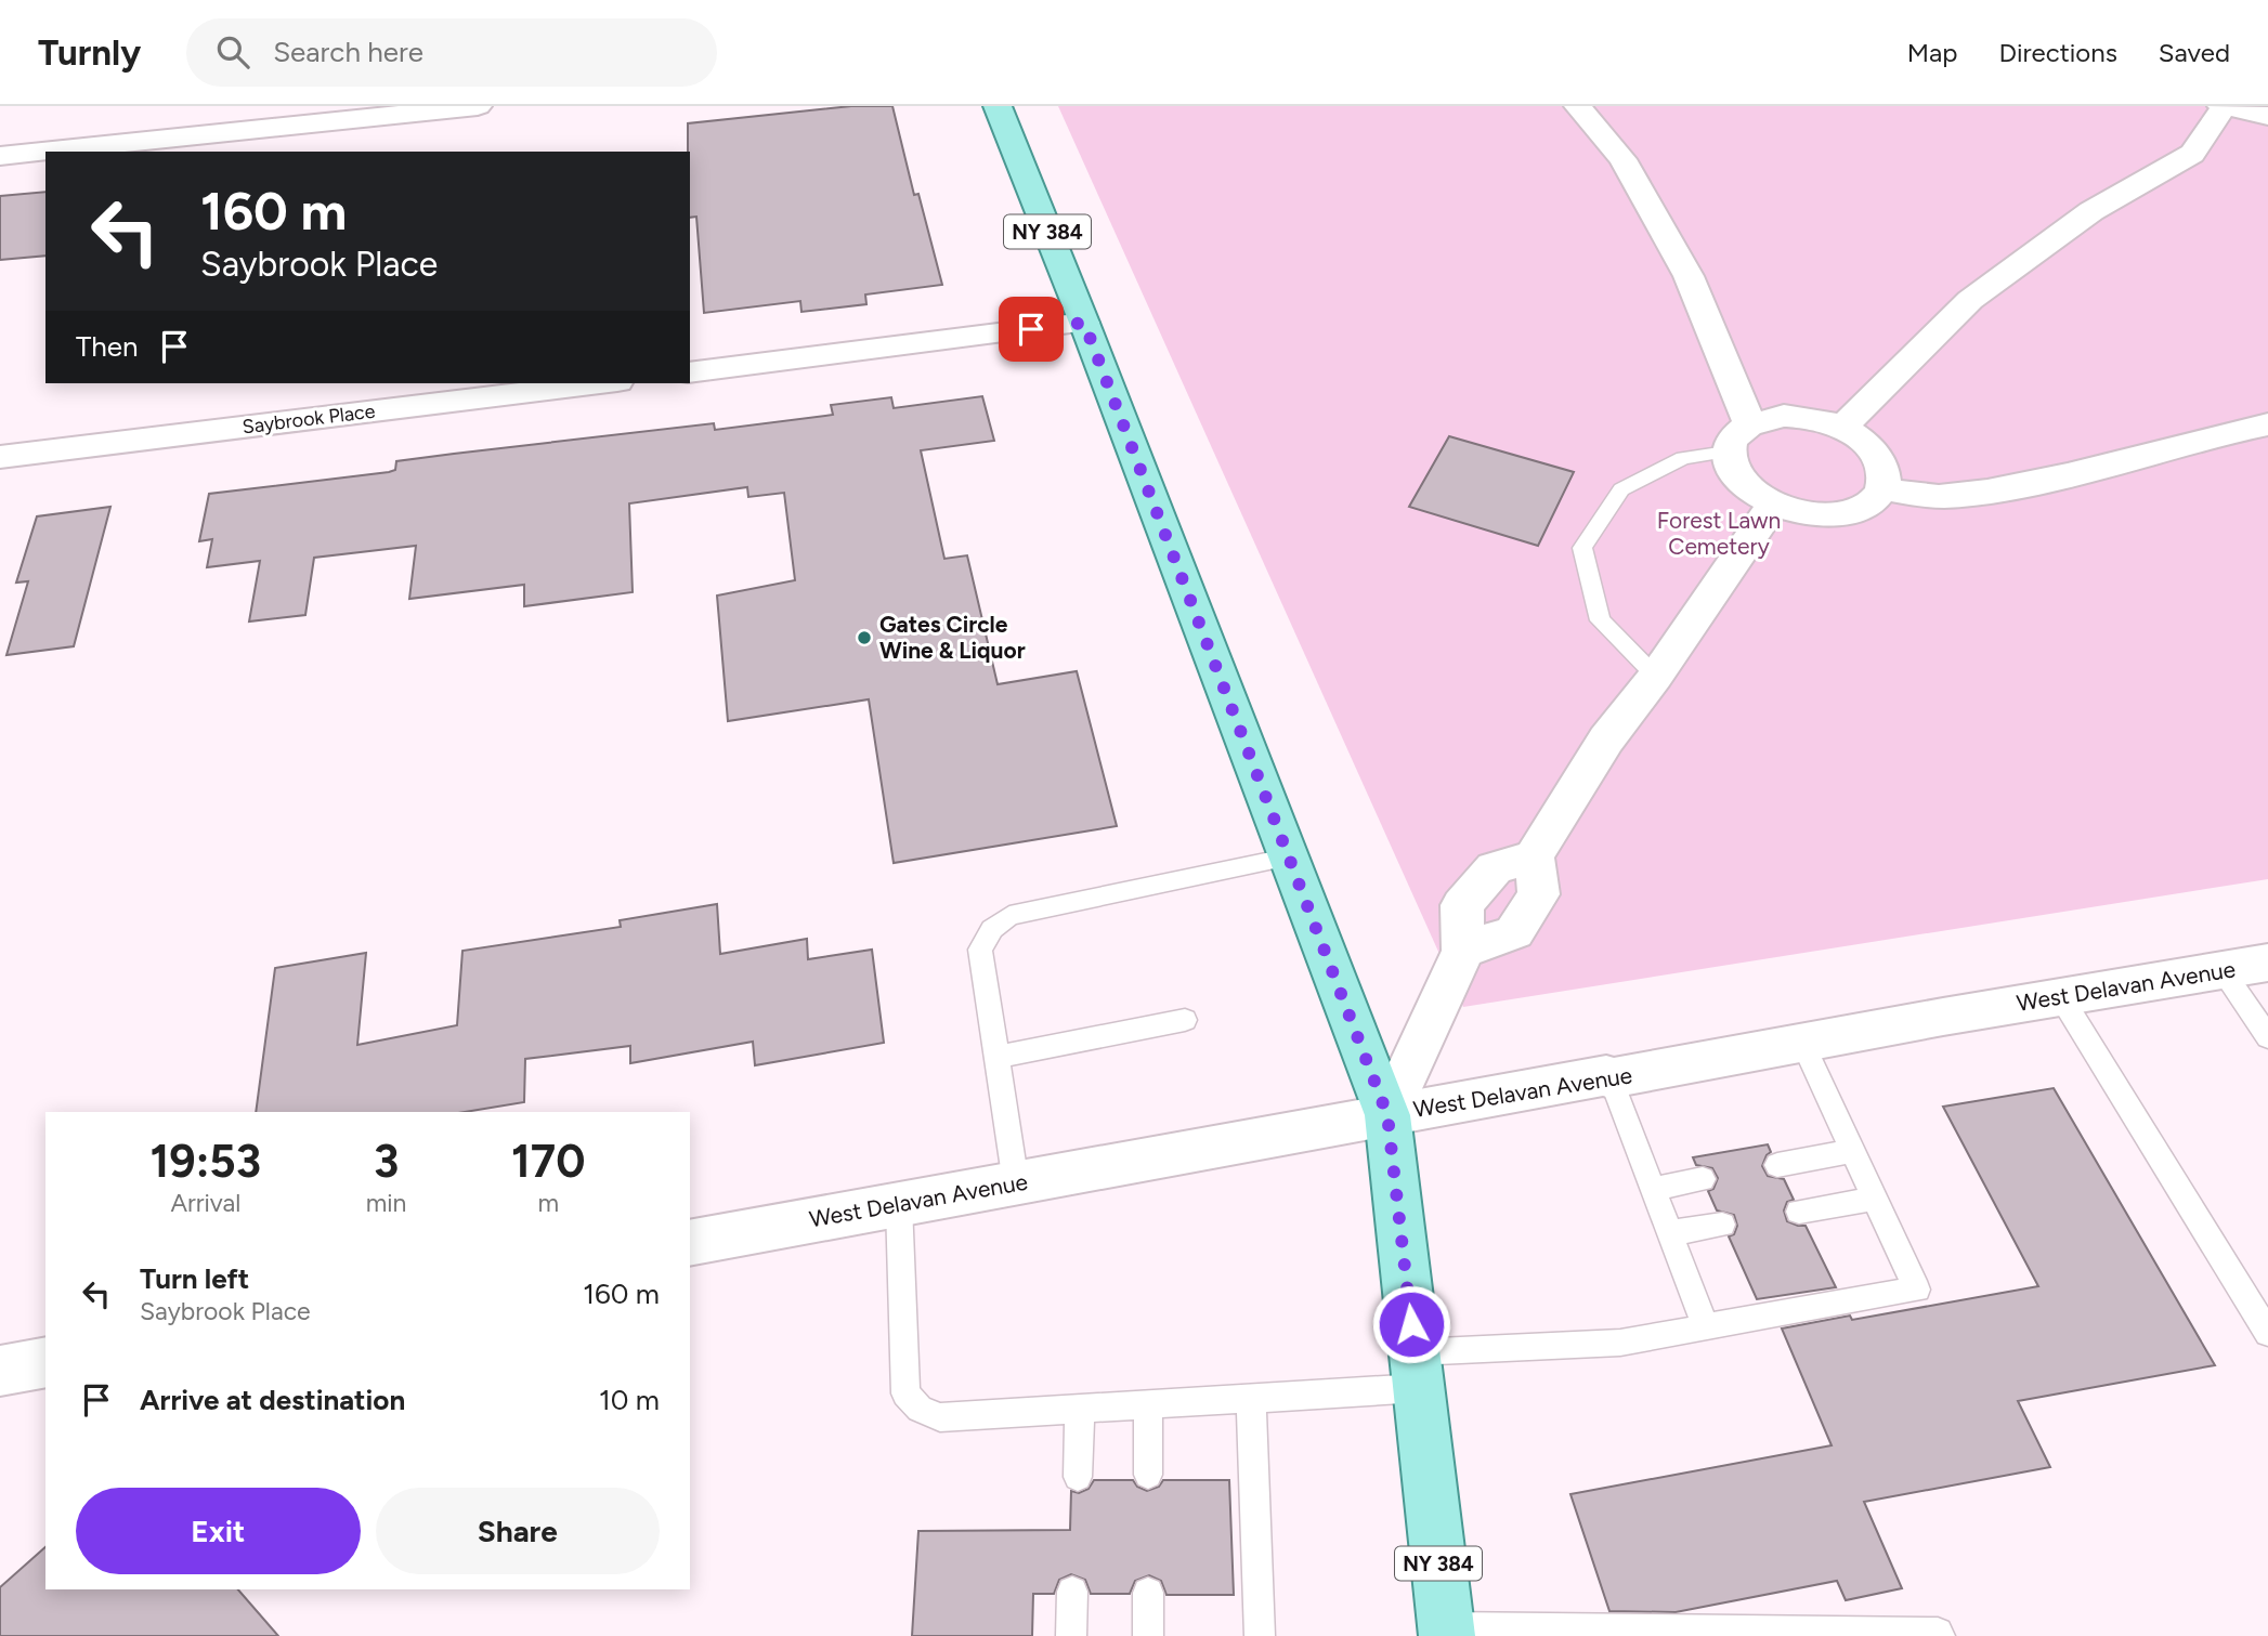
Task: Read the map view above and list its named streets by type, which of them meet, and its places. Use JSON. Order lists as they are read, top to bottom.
{
  "streets": {
    "main road": ["NY 384"],
    "street": ["Saybrook Place", "West Delavan Avenue"]
  },
  "crossings": [
    ["NY 384", "West Delavan Avenue"]
  ],
  "parks": ["Forest Lawn Cemetery"],
  "places": ["Gates Circle Wine & Liquor"],
  "page": {
    "header": "Turnly",
    "search": "Search here",
    "nav": ["Map", "Directions", "Saved"],
    "turn": ["160 m", "Saybrook Place"],
    "then": "Then",
    "eta": [
      "19:53",
      "Arrival",
      "3",
      "min",
      "170",
      "m"
    ],
    "list": [
      {
        "name": "Turn left",
        "note": "Saybrook Place",
        "value": "160 m"
      },
      {
        "name": "Arrive at destination",
        "value": "10 m"
      }
    ],
    "buttons": ["Exit", "Share"]
  }
}
